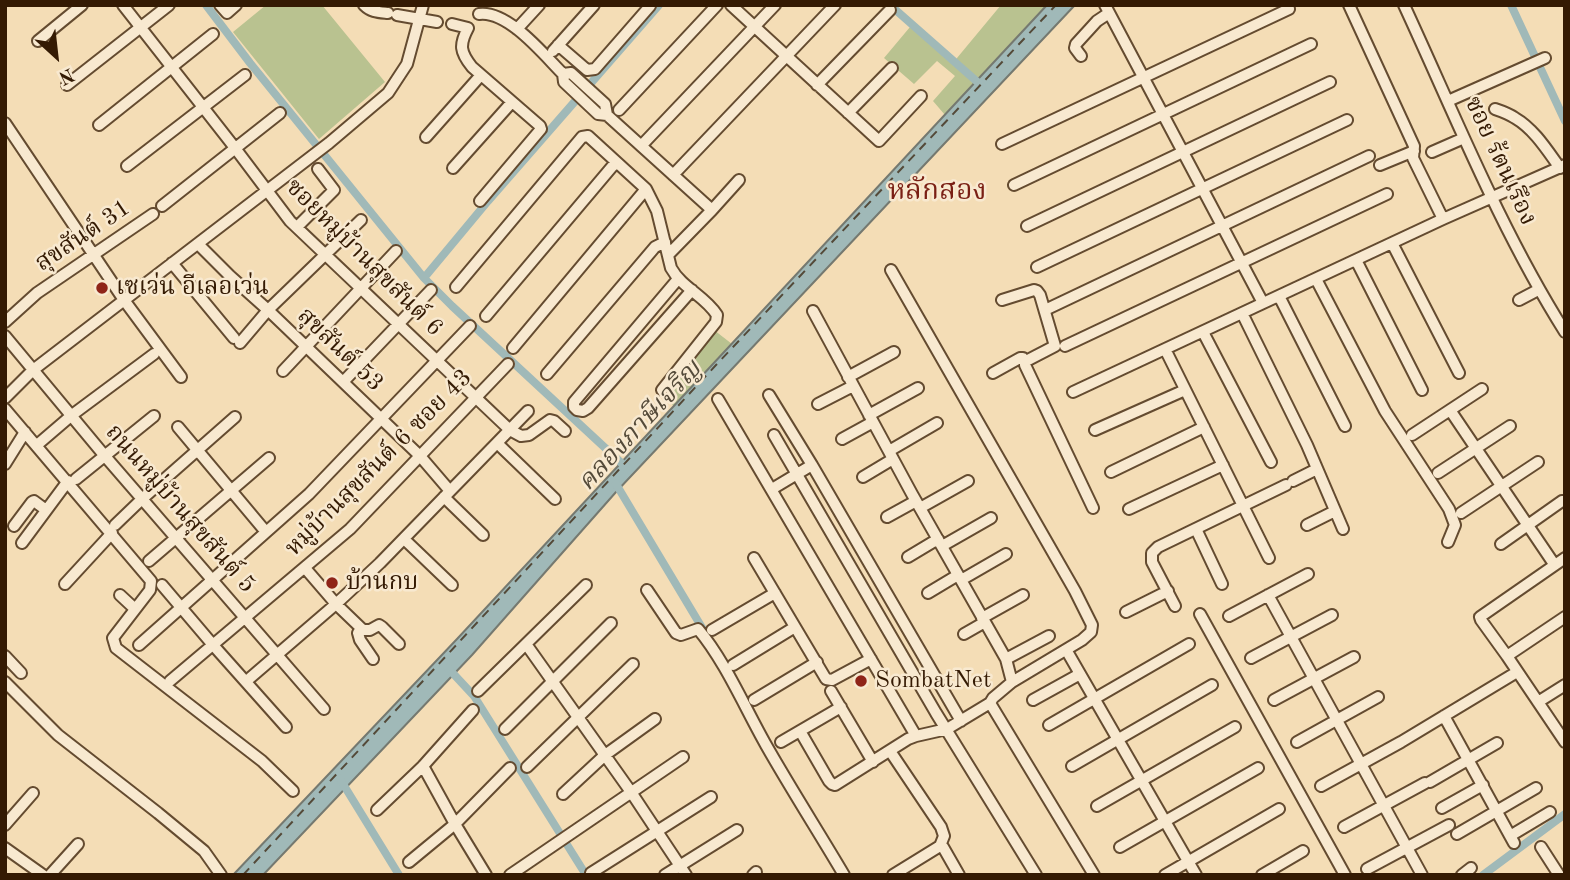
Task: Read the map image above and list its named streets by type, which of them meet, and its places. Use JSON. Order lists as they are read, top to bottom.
{
  "streets": {
    "street": [
      "ซอย ร้ตนเรึอง",
      "สุขสันต์ 31",
      "ซอยหมู่บ้านสุขสันต์ 6",
      "สุขสันต์ 53",
      "หมู่บ้านสุขสันต์ 6 ซอย 43",
      "ถนนหมู่บ้านสุขสันต์ 5"
    ]
  },
  "crossings": [
    ["ซอยหมู่บ้านสุขสันต์ 6", "หมู่บ้านสุขสันต์ 6 ซอย 43"],
    ["สุขสันต์ 53", "หมู่บ้านสุขสันต์ 6 ซอย 43"],
    ["หมู่บ้านสุขสันต์ 6 ซอย 43", "ถนนหมู่บ้านสุขสันต์ 5"]
  ],
  "districts": ["หลักสอง"],
  "water": ["คลองภาษีเจริญ"],
  "places": ["เซเว่น อีเลอเว่น", "บ้านกบ", "SombatNet"],
  "north": "bottom right"
}
